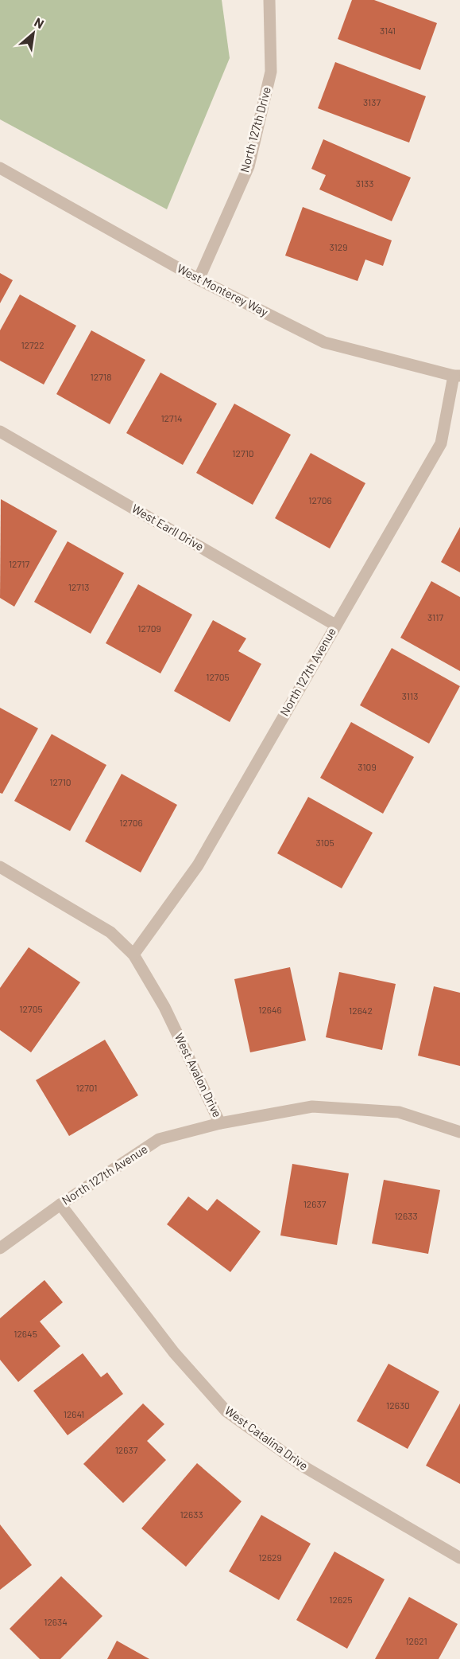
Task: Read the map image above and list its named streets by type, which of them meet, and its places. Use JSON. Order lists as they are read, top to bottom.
{
  "streets": {
    "street": [
      "North 127th Drive",
      "West Monterey Way",
      "West Earll Drive",
      "North 127th Avenue",
      "West Avalon Drive",
      "West Catalina Drive"
    ]
  },
  "crossings": [
    ["North 127th Drive", "West Monterey Way"],
    ["West Monterey Way", "North 127th Avenue"],
    ["West Earll Drive", "North 127th Avenue"],
    ["North 127th Avenue", "West Avalon Drive"],
    ["North 127th Avenue", "West Catalina Drive"]
  ],
  "house_numbers": [
    "3141",
    "3137",
    "3133",
    "3129",
    "12722",
    "12718",
    "12714",
    "12710",
    "12706",
    "12717",
    "12713",
    "3117",
    "12709",
    "12705",
    "3113",
    "3109",
    "12710",
    "12706",
    "3105",
    "12705",
    "12646",
    "12642",
    "12701",
    "12637",
    "12633",
    "12645",
    "12630",
    "12641",
    "12637",
    "12633",
    "12629",
    "12625",
    "12634",
    "12621"
  ],
  "north": "top right"
}
